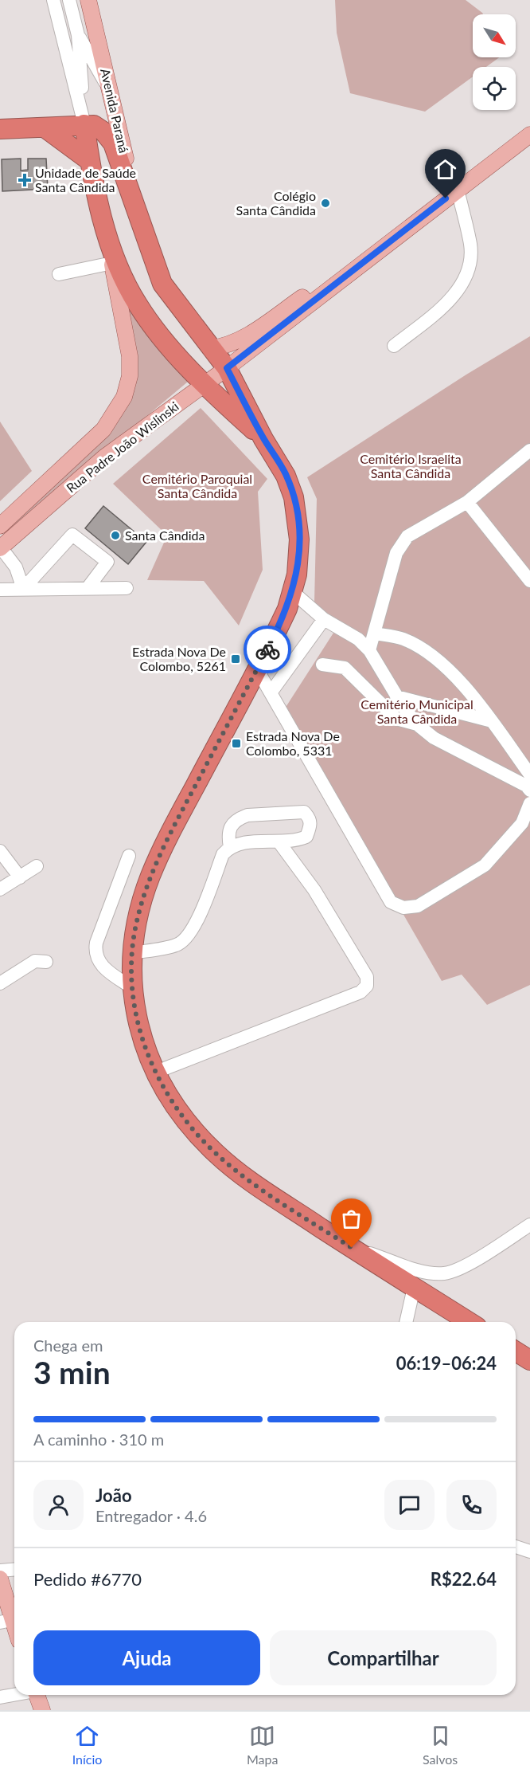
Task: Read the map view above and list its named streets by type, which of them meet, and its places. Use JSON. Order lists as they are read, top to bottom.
{
  "streets": {
    "highway": ["Avenida Paraná"],
    "main road": ["Rua Padre João Wislinski"]
  },
  "crossings": [
    ["Avenida Paraná", "Rua Padre João Wislinski"]
  ],
  "parks": ["Cemitério Israelita Santa Cândida", "Cemitério Paroquial Santa Cândida", "Cemitério Municipal Santa Cândida"],
  "places": {
    "health": ["Unidade de Saúde Santa Cândida"],
    "other": ["Colégio Santa Cândida", "Santa Cândida"],
    "transit": ["Estrada Nova De Colombo, 5261", "Estrada Nova De Colombo, 5331"]
  },
  "north": "bottom right",
  "page": {
    "heading": ["3 min", "Chega em", "06:19–06:24"],
    "panel": [
      "João",
      "Entregador · 4.6",
      "Pedido #6770",
      "R$22.64"
    ],
    "bar": "A caminho · 310 m",
    "buttons": ["Ajuda", "Compartilhar"],
    "tabs": ["Início", "Mapa", "Salvos"]
  }
}
